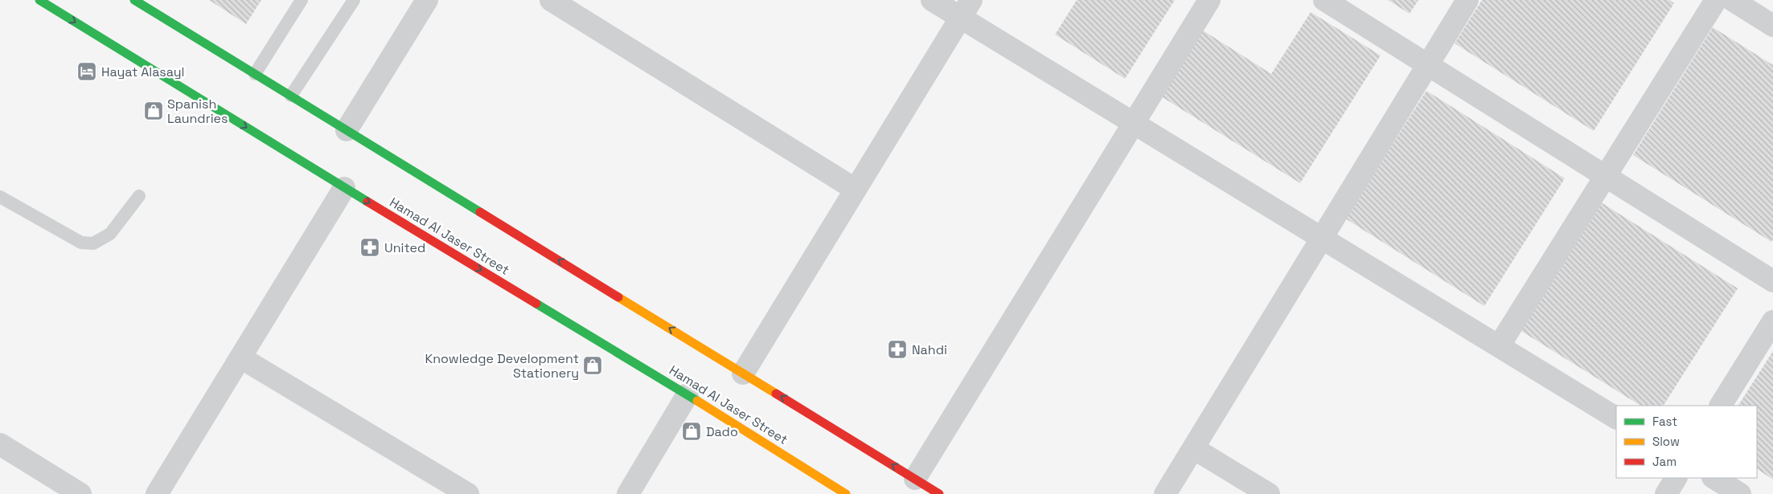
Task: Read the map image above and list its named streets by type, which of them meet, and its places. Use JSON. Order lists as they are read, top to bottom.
{
  "streets": {
    "street": ["Hamad Al Jaser Street"]
  },
  "places": {
    "hotel": ["Hayat Alasayl"],
    "shop": ["Spanish Laundries", "Knowledge Development Stationery", "Dado"],
    "pharmacy": ["United", "Nahdi"]
  },
  "legend": ["Fast", "Slow", "Jam"]
}
